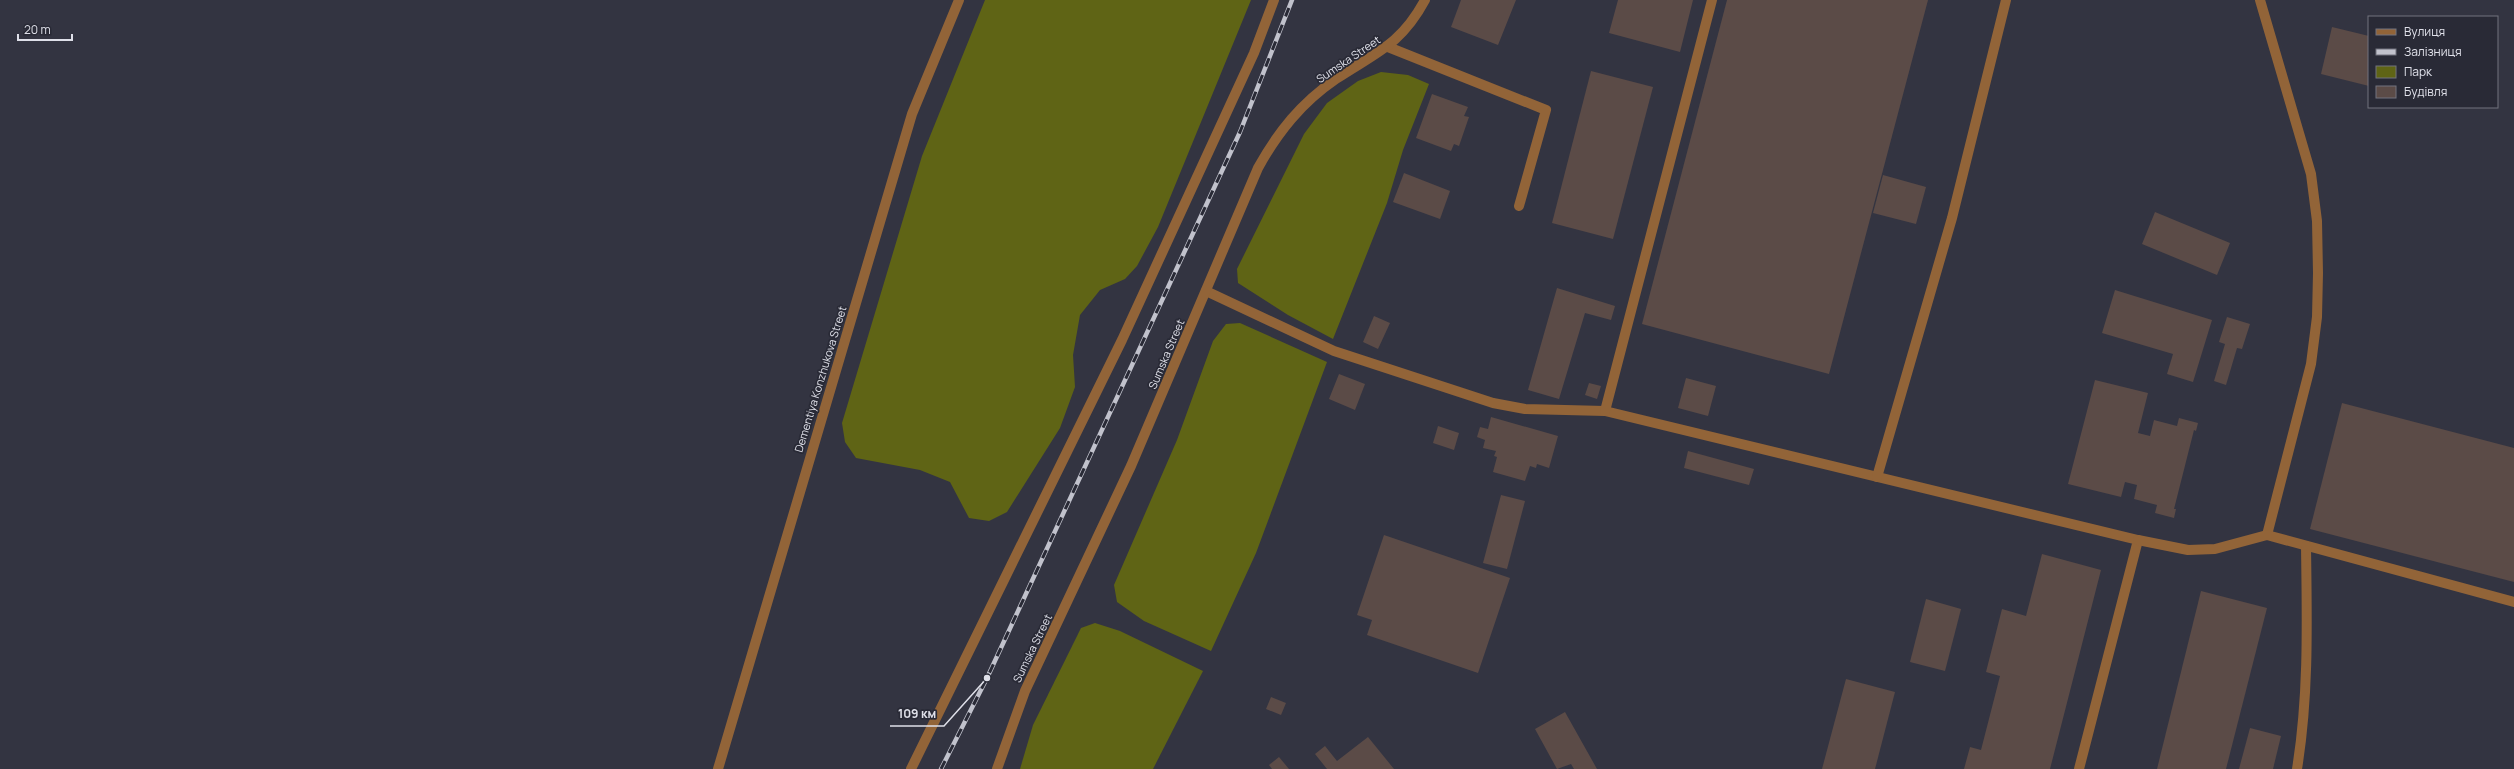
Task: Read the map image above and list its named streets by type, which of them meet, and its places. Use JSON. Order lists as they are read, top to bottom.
{
  "streets": {
    "street": ["Sumska Street", "Dementiya Konzhukova Street"]
  },
  "places": ["109 км"],
  "legend": [
    "Вулиця",
    "Залізниця",
    "Парк",
    "Будівля"
  ],
  "scale_bar": "20 m"
}
